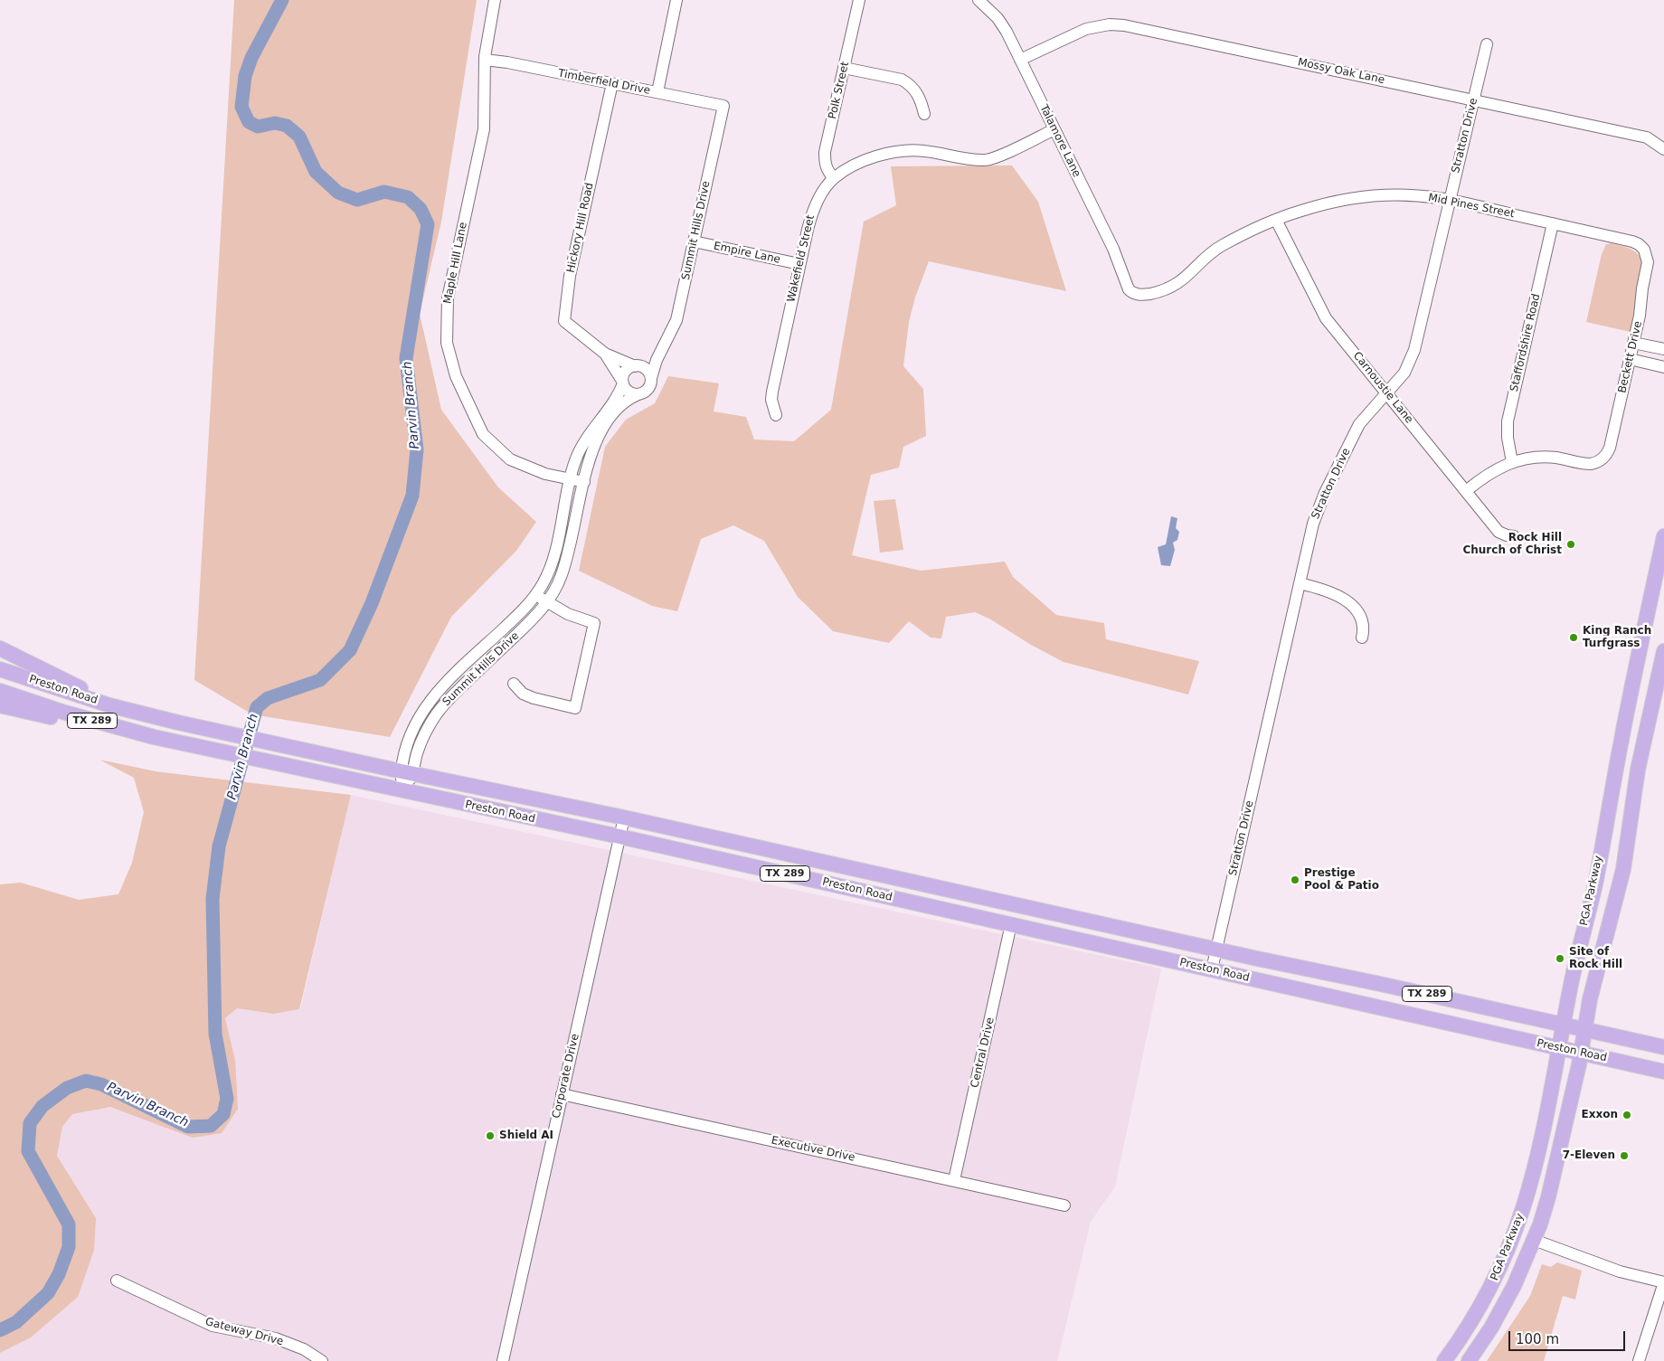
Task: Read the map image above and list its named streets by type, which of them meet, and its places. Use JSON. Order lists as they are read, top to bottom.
{
  "streets": {
    "main road": ["Preston Road", "TX 289", "PGA Parkway"],
    "street": [
      "Mossy Oak Lane",
      "Timberfield Drive",
      "Polk Street",
      "Stratton Drive",
      "Talamore Lane",
      "Mid Pines Street",
      "Hickory Hill Road",
      "Summit Hills Drive",
      "Empire Lane",
      "Wakefield Street",
      "Maple Hill Lane",
      "Staffordshire Road",
      "Beckett Drive",
      "Carnoustie Lane",
      "Central Drive",
      "Corporate Drive",
      "Executive Drive",
      "Gateway Drive"
    ]
  },
  "crossings": [
    ["Mossy Oak Lane", "Stratton Drive"],
    ["Mossy Oak Lane", "Talamore Lane"],
    ["Timberfield Drive", "Hickory Hill Road"],
    ["Timberfield Drive", "Summit Hills Drive"],
    ["Timberfield Drive", "Maple Hill Lane"],
    ["Polk Street", "Wakefield Street"],
    ["Stratton Drive", "Mid Pines Street"],
    ["Stratton Drive", "Carnoustie Lane"],
    ["Stratton Drive", "Preston Road"],
    ["Talamore Lane", "Mid Pines Street"],
    ["Talamore Lane", "Wakefield Street"],
    ["Mid Pines Street", "Staffordshire Road"],
    ["Mid Pines Street", "Beckett Drive"],
    ["Mid Pines Street", "Carnoustie Lane"],
    ["Hickory Hill Road", "Summit Hills Drive"],
    ["Summit Hills Drive", "Empire Lane"],
    ["Summit Hills Drive", "Maple Hill Lane"],
    ["Summit Hills Drive", "Preston Road"],
    ["Empire Lane", "Wakefield Street"],
    ["Staffordshire Road", "Beckett Drive"],
    ["Preston Road", "PGA Parkway"],
    ["Preston Road", "Central Drive"],
    ["Preston Road", "Corporate Drive"],
    ["Central Drive", "Executive Drive"],
    ["Corporate Drive", "Executive Drive"]
  ],
  "water": ["Parvin Branch"],
  "places": [
    "Rock Hill Church of Christ",
    "King Ranch Turfgrass",
    "Prestige Pool & Patio",
    "Site of Rock Hill",
    "Exxon",
    "Shield AI",
    "7-Eleven"
  ],
  "scale_bar": "100 m"
}
